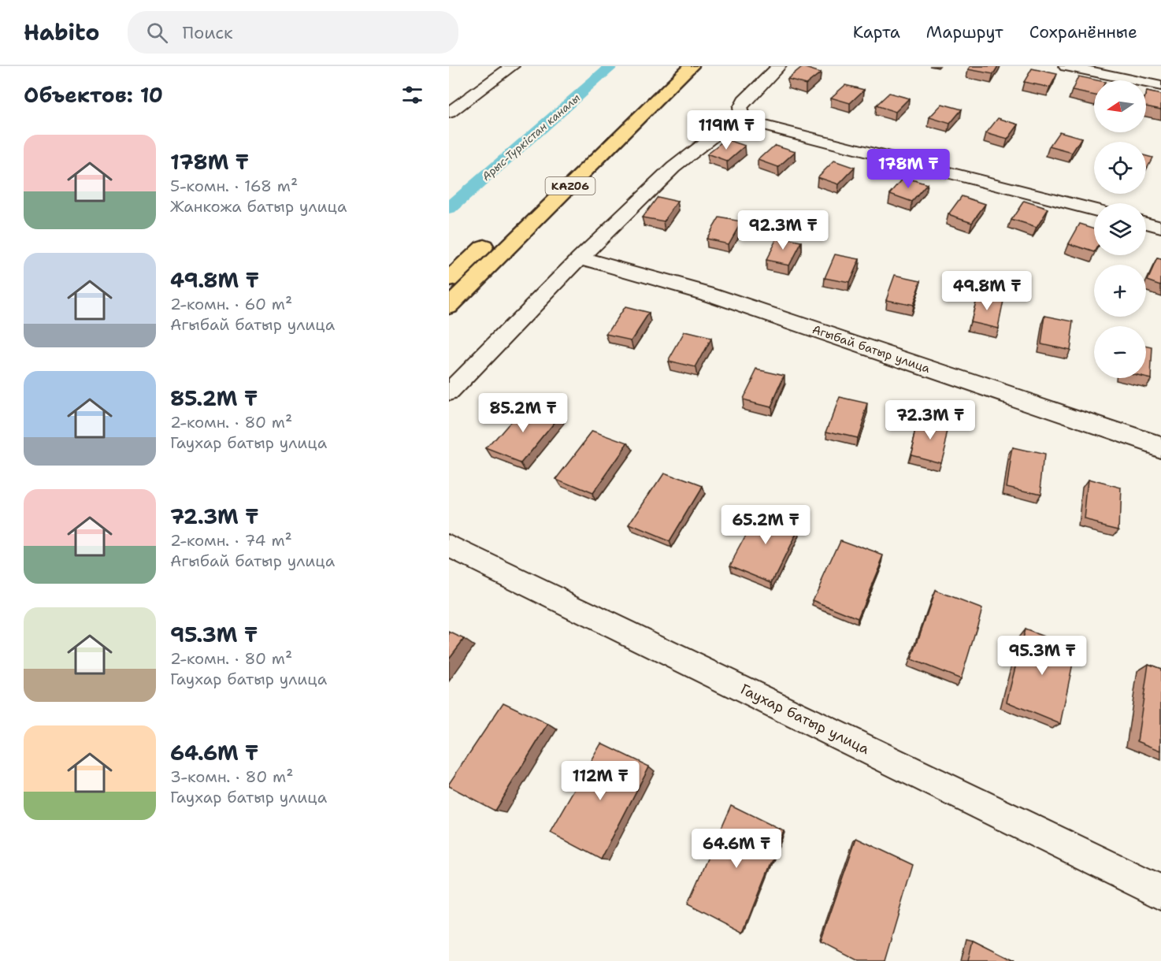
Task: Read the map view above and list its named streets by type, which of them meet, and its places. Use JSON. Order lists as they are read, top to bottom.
{
  "streets": {
    "highway": ["KАZ06"],
    "street": ["Агыбай батыр улица", "Гаухар батыр улица"]
  },
  "water": ["Арыс-Түркістан каналы"],
  "north": "left",
  "page": {
    "header": "Habito",
    "search": "Поиск",
    "nav": ["Карта", "Маршрут", "Сохранённые"],
    "heading": "Объектов: 10",
    "map_buttons": ["+", "−"],
    "price": [
      "119M ₸",
      "178M ₸",
      "92.3M ₸",
      "49.8M ₸",
      "85.2M ₸",
      "72.3M ₸",
      "65.2M ₸",
      "95.3M ₸",
      "112M ₸",
      "64.6M ₸"
    ],
    "list": [
      {
        "name": "178M ₸",
        "note": "5-комн. · 168 m² · Жанкожа батыр улица"
      },
      {
        "name": "49.8M ₸",
        "note": "2-комн. · 60 m² · Агыбай батыр улица"
      },
      {
        "name": "85.2M ₸",
        "note": "2-комн. · 80 m² · Гаухар батыр улица"
      },
      {
        "name": "72.3M ₸",
        "note": "2-комн. · 74 m² · Агыбай батыр улица"
      },
      {
        "name": "95.3M ₸",
        "note": "2-комн. · 80 m² · Гаухар батыр улица"
      },
      {
        "name": "64.6M ₸",
        "note": "3-комн. · 80 m² · Гаухар батыр улица"
      }
    ]
  }
}
